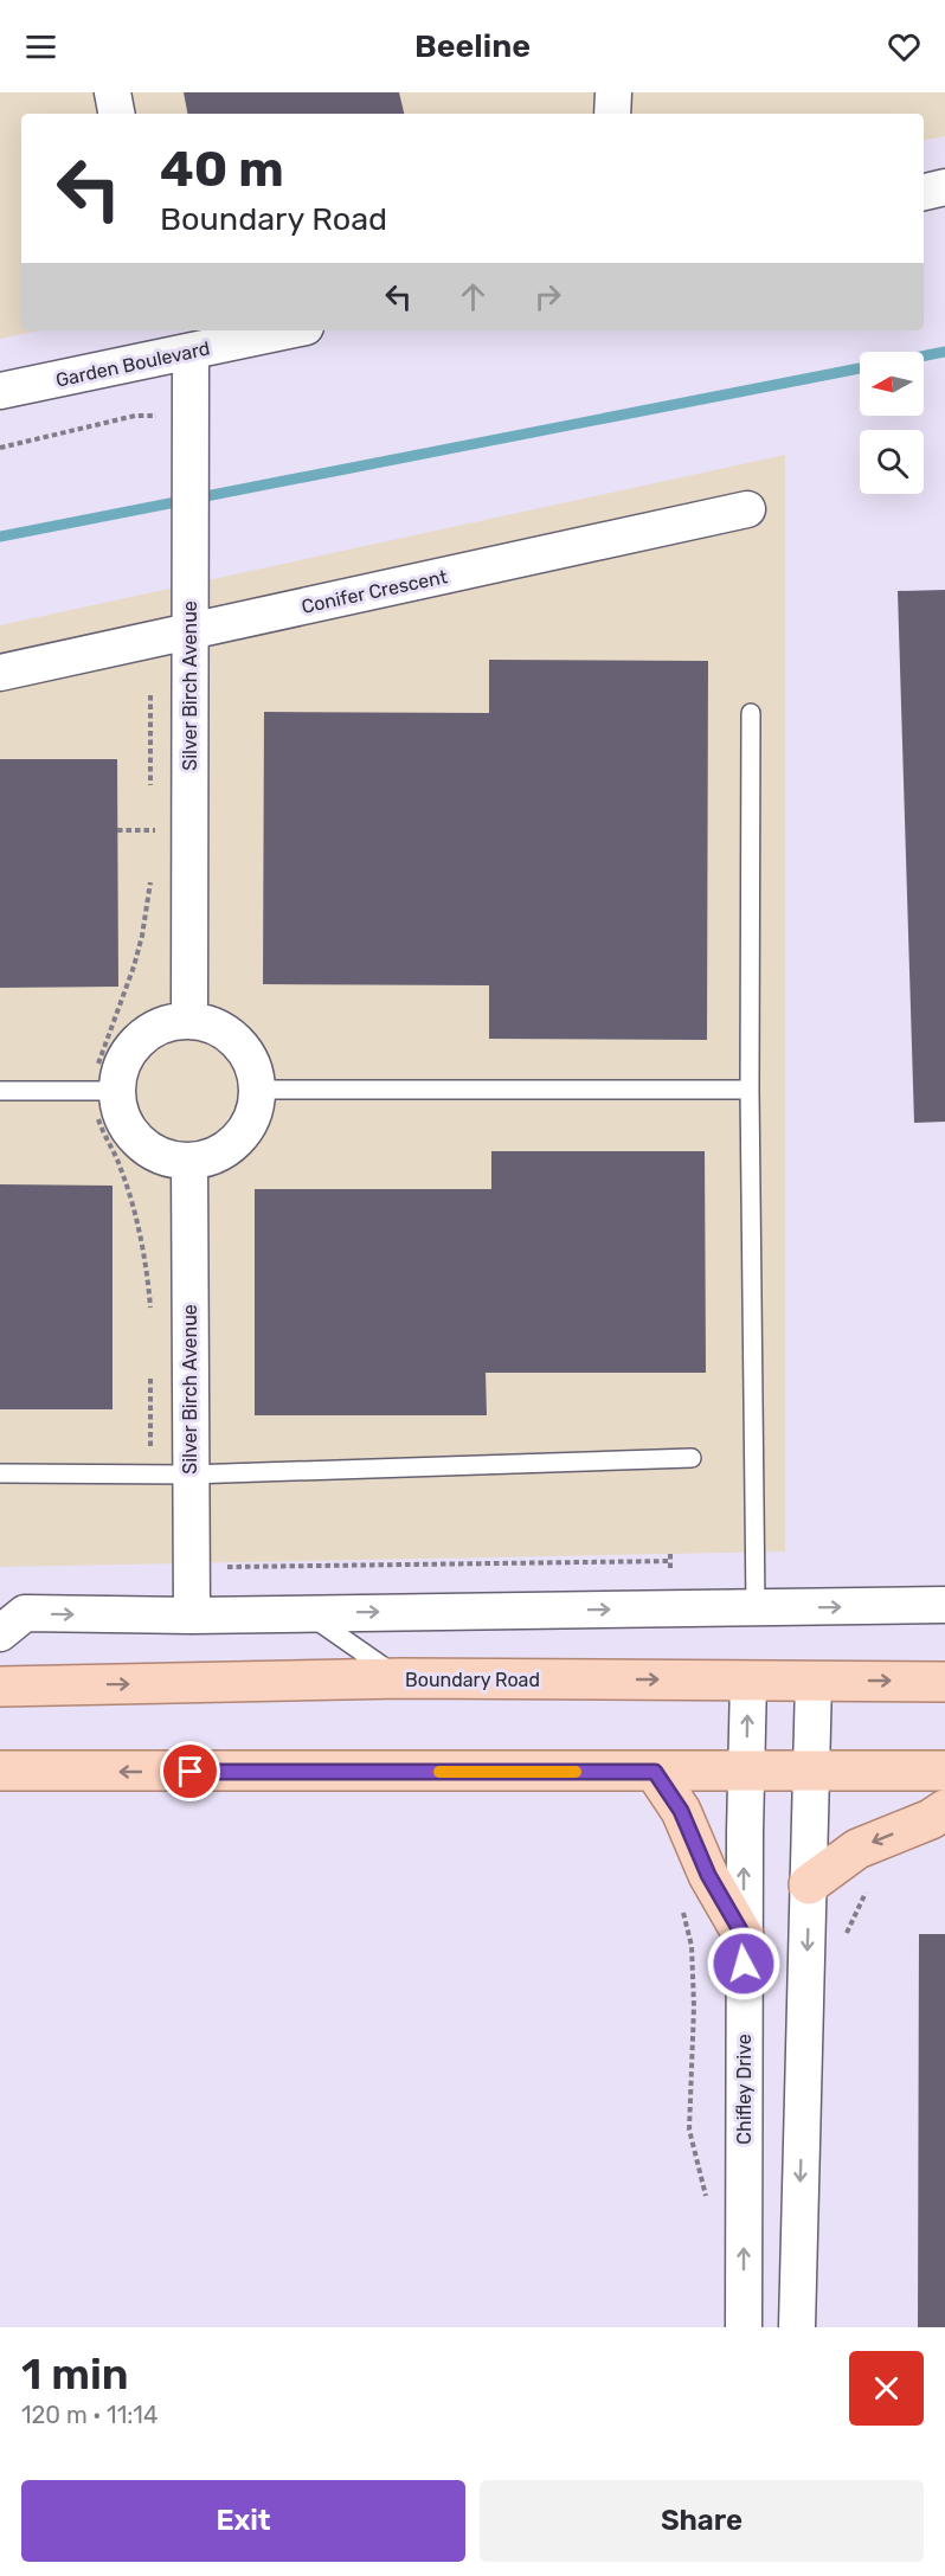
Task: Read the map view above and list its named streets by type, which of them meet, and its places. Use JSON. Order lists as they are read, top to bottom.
{
  "streets": {
    "main road": ["Boundary Road"],
    "street": [
      "Garden Boulevard",
      "Conifer Crescent",
      "Silver Birch Avenue",
      "Chifley Drive"
    ]
  },
  "crossings": [
    ["Garden Boulevard", "Silver Birch Avenue"],
    ["Conifer Crescent", "Silver Birch Avenue"],
    ["Boundary Road", "Chifley Drive"]
  ],
  "north": "left",
  "page": {
    "header": "Beeline",
    "turn": ["40 m", "Boundary Road"],
    "heading": ["1 min", "120 m · 11:14"],
    "buttons": ["Exit", "Share"]
  }
}
